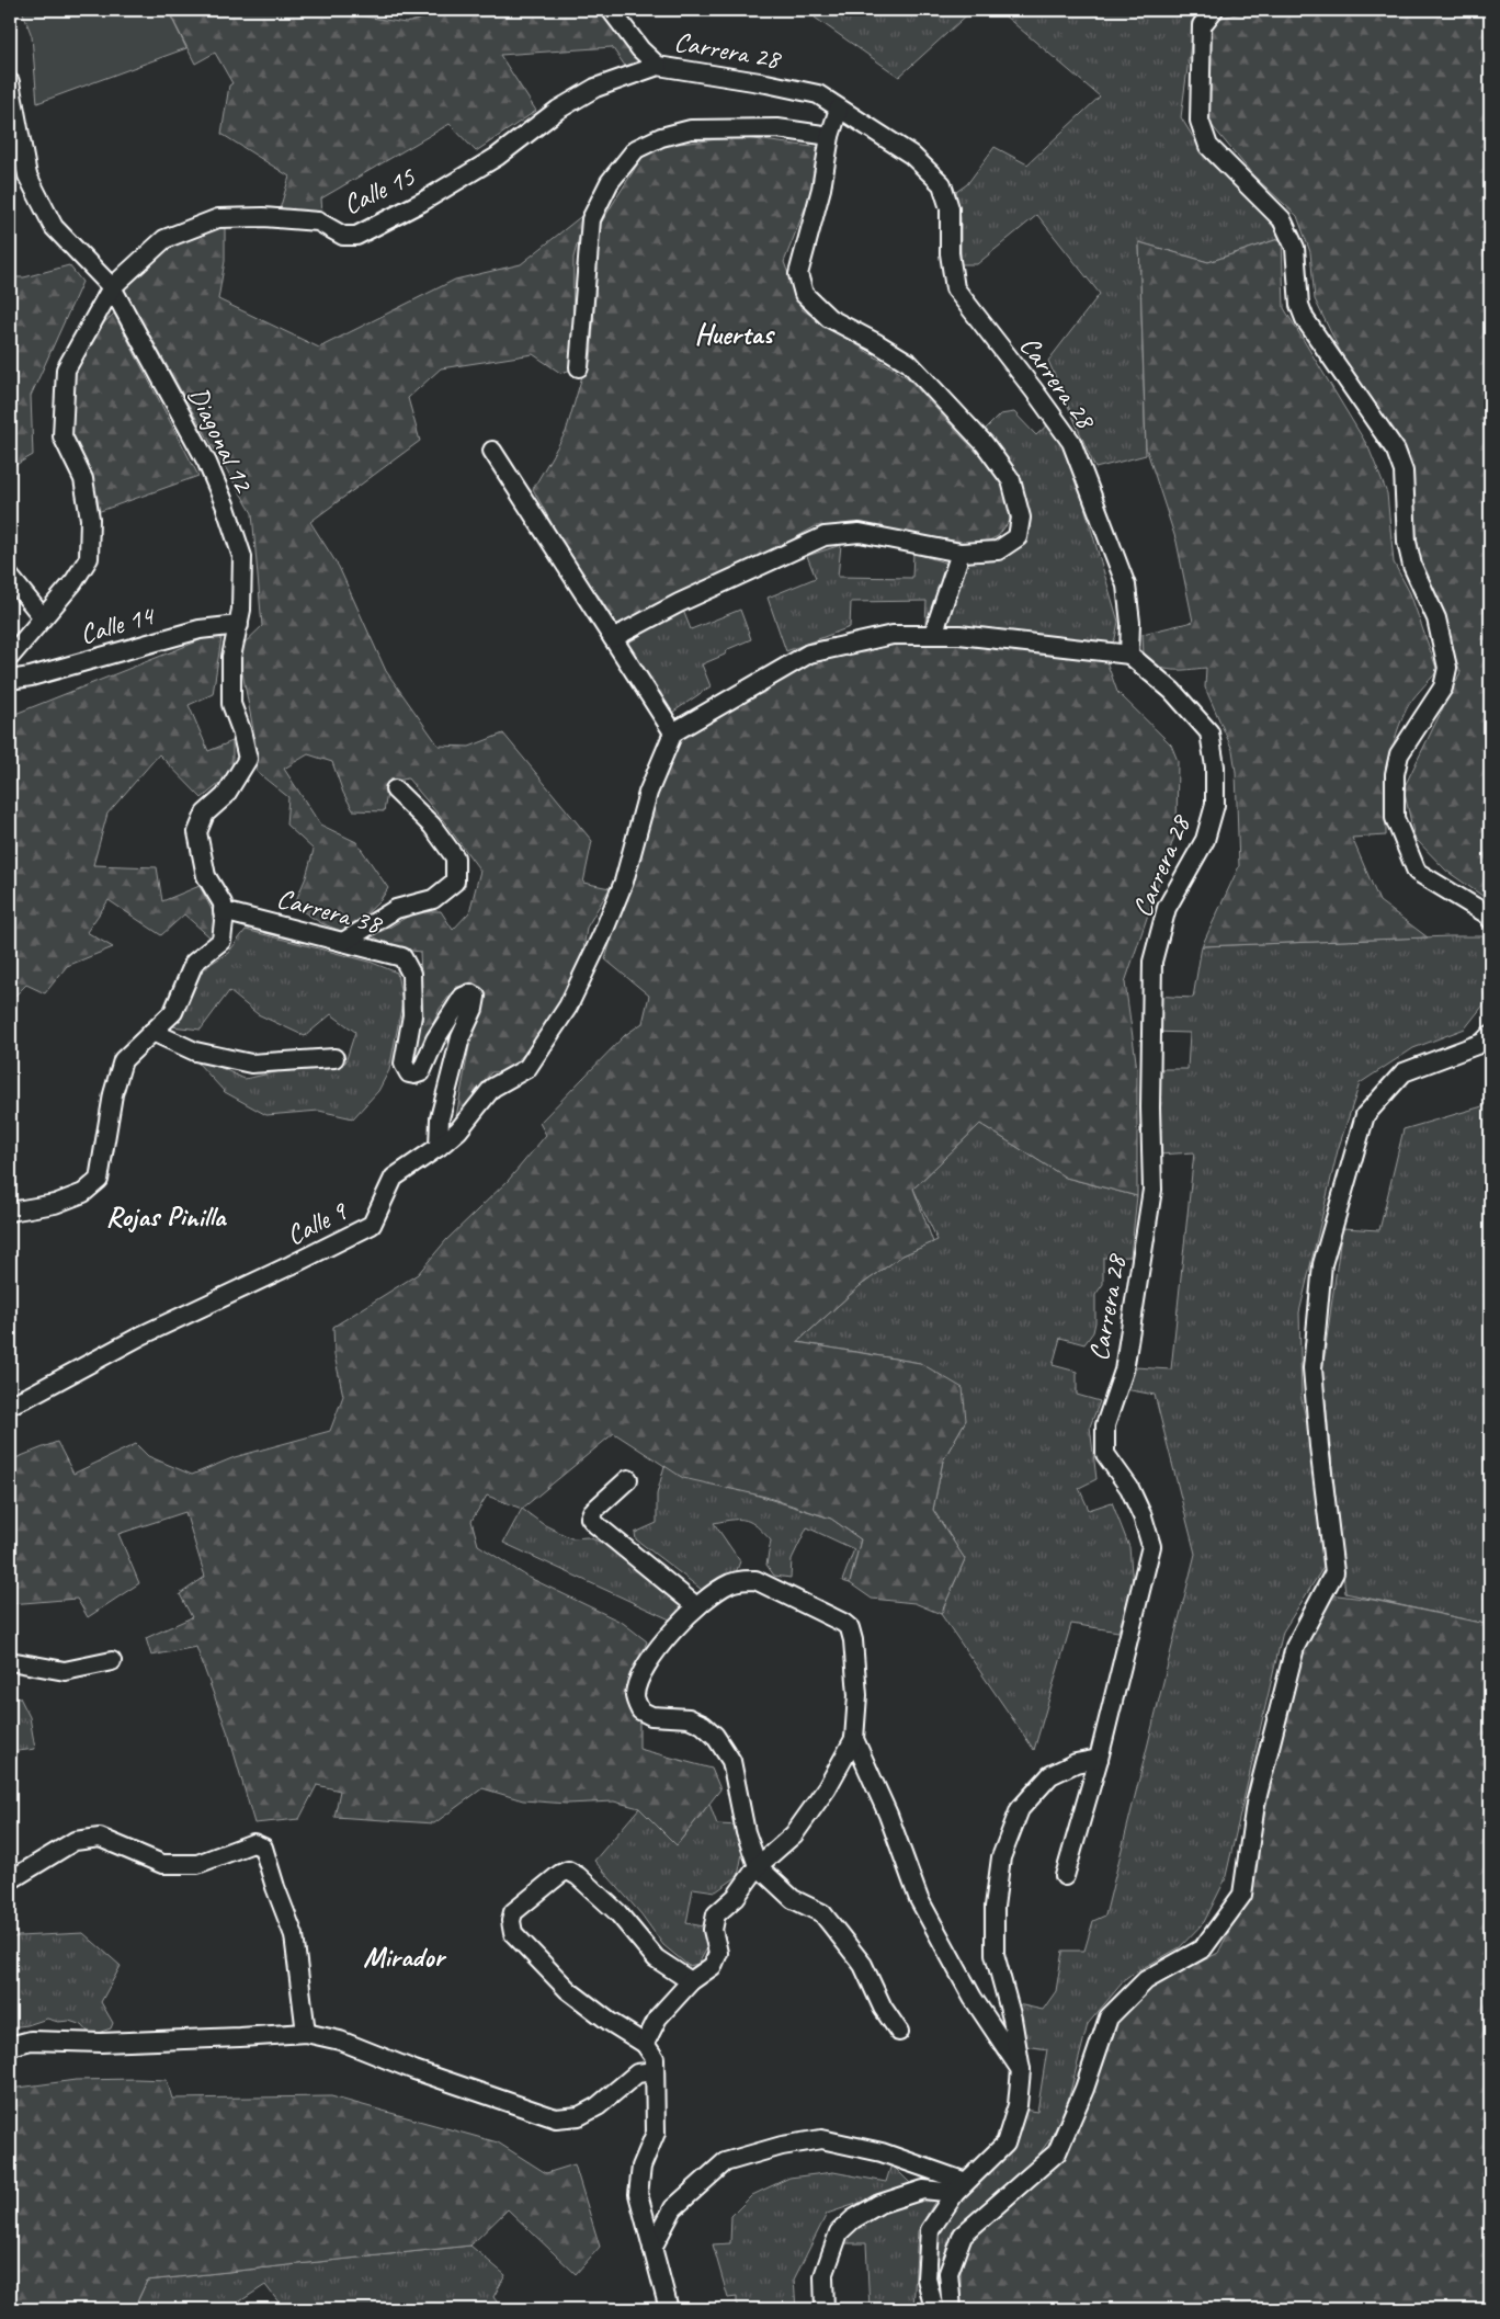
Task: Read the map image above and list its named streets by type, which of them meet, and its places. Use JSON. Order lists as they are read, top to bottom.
{
  "streets": {
    "street": [
      "Carrera 28",
      "Calle 15",
      "Diagonal 12",
      "Calle 14",
      "Carrera 38",
      "Calle 9"
    ]
  },
  "crossings": [
    ["Carrera 28", "Calle 15"],
    ["Calle 15", "Diagonal 12"],
    ["Diagonal 12", "Calle 14"],
    ["Diagonal 12", "Carrera 38"],
    ["Carrera 38", "Calle 9"]
  ],
  "districts": ["Huertas", "Rojas Pinilla", "Mirador"]
}
